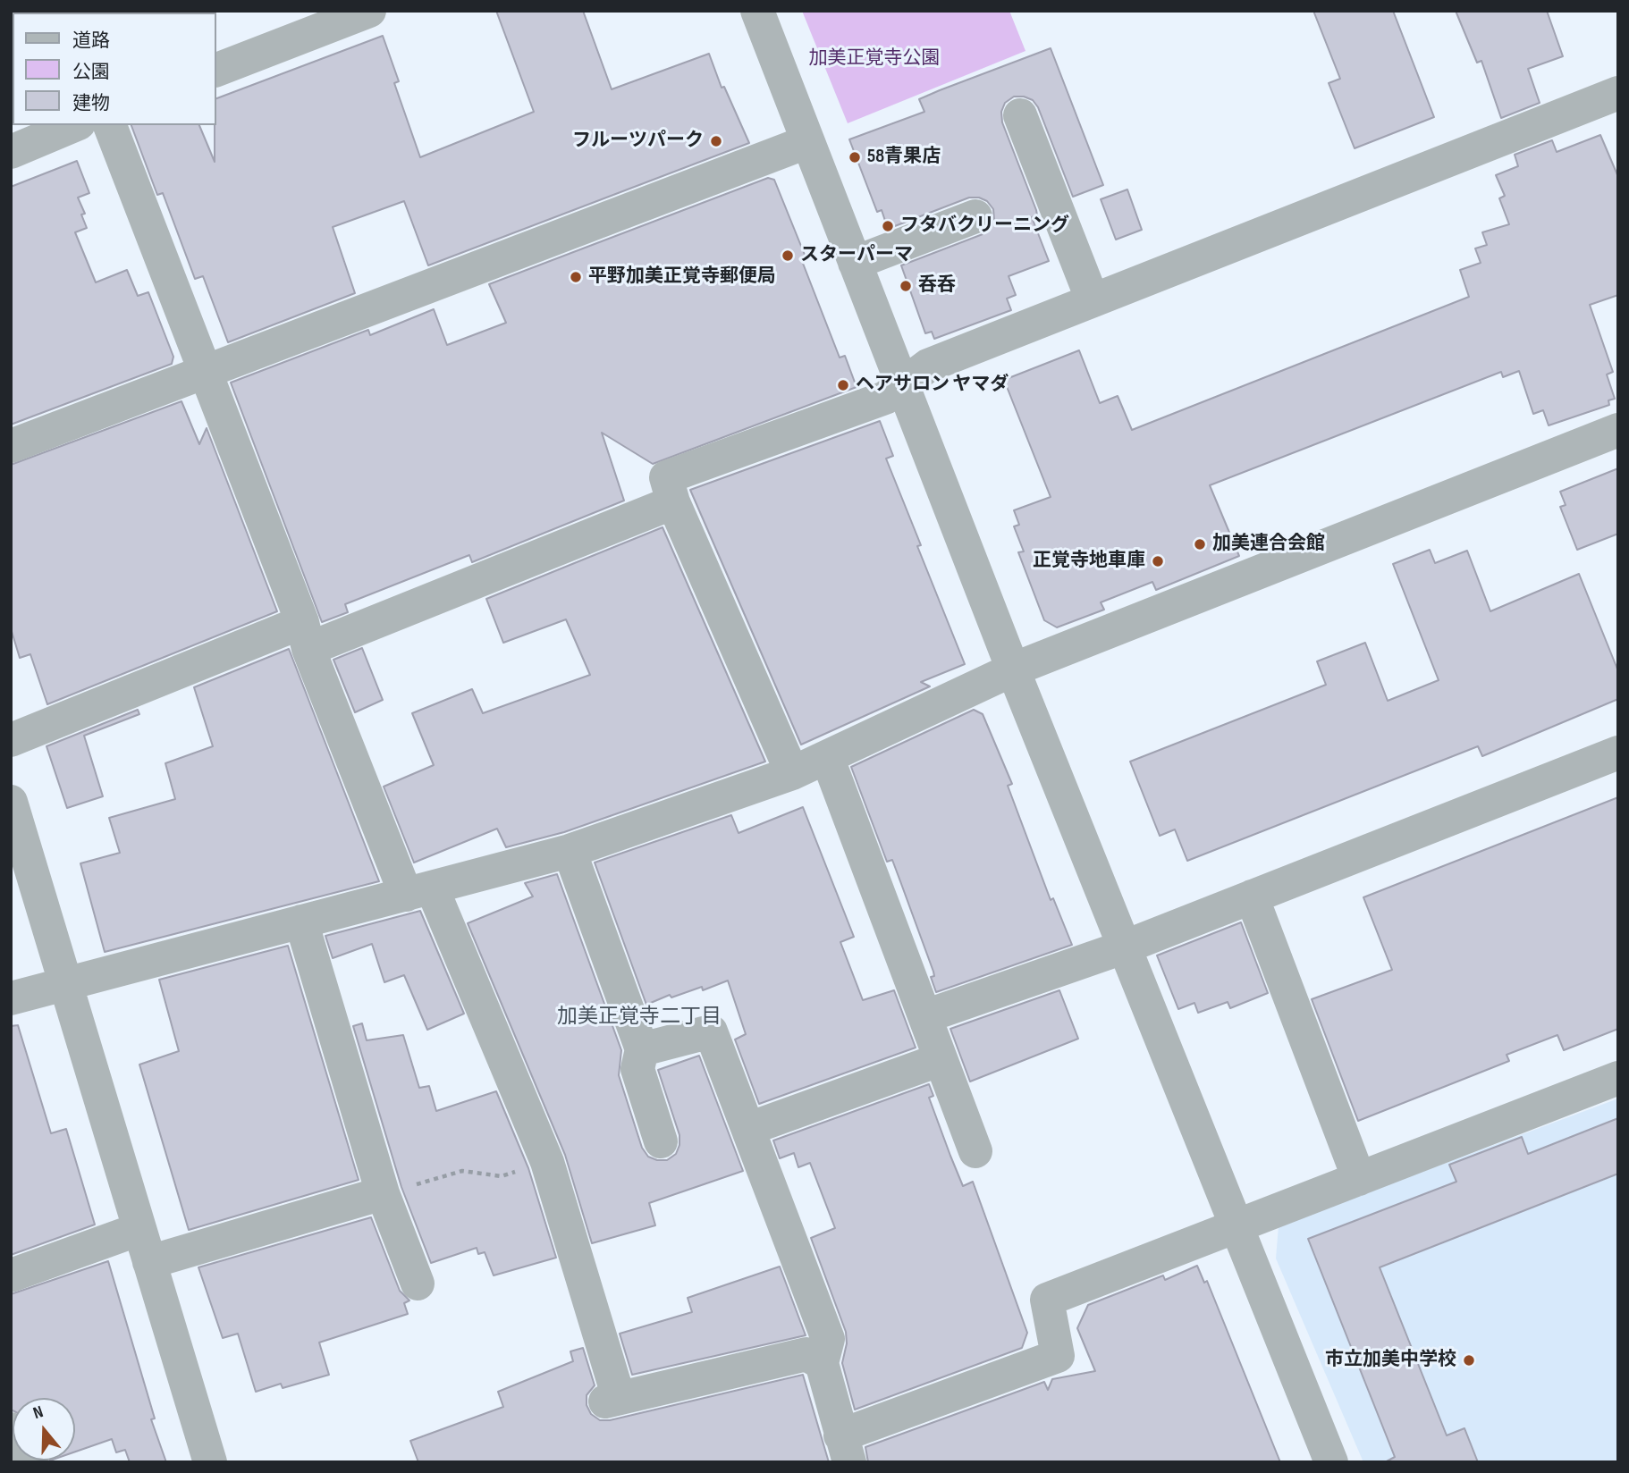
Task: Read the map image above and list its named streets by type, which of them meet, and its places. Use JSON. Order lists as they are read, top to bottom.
{
  "districts": ["加美正覚寺二丁目"],
  "parks": ["加美正覚寺公園"],
  "places": [
    "フルーツパーク",
    "58青果店",
    "フタバクリーニング",
    "スターパーマ",
    "平野加美正覚寺郵便局",
    "呑呑",
    "ヘアサロン ヤマダ",
    "加美連合会館",
    "正覚寺地車庫",
    "市立加美中学校"
  ],
  "legend": ["道路", "公園", "建物"],
  "north": "top"
}
